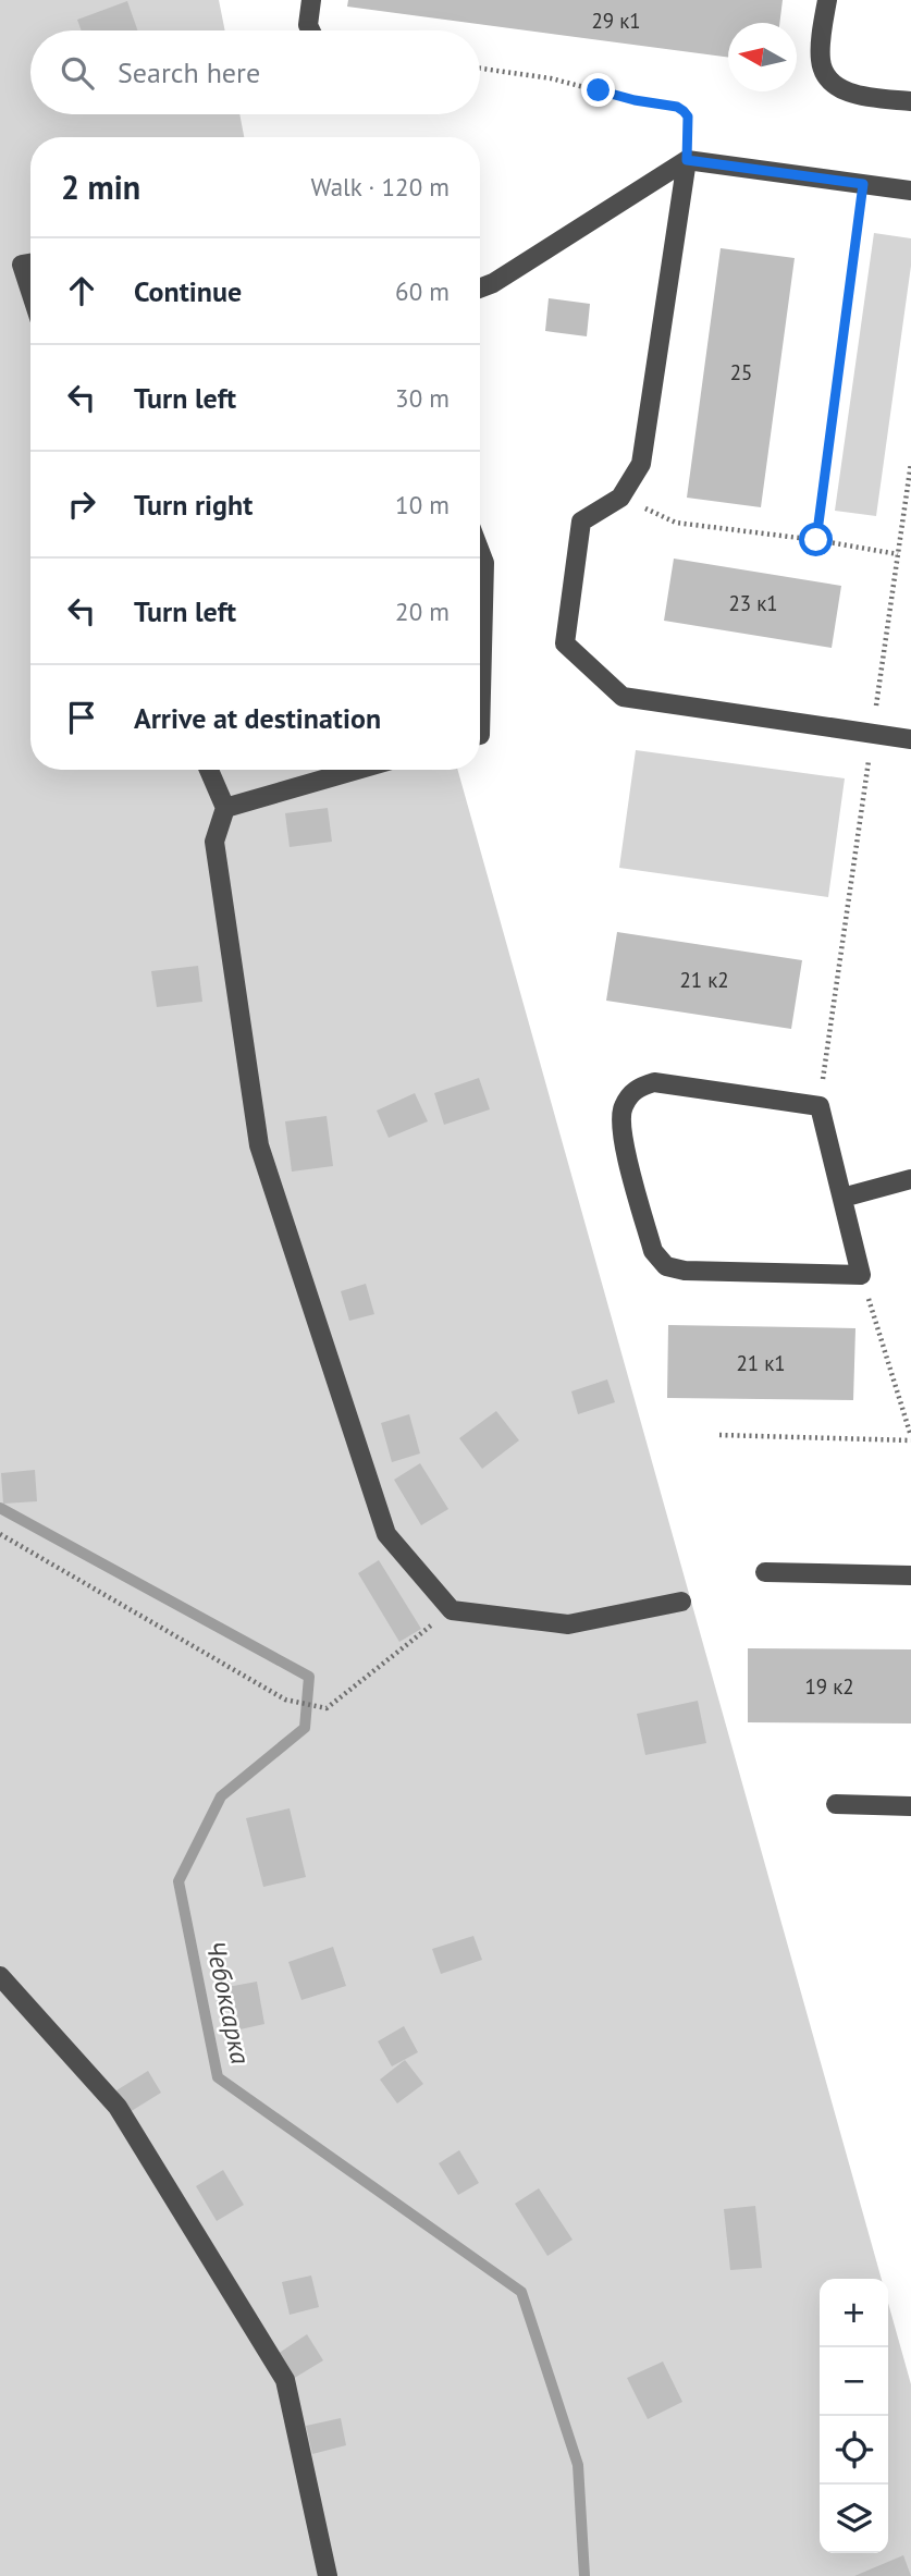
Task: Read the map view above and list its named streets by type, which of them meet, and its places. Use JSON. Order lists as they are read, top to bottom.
{
  "water": ["Чебоксарка"],
  "house_numbers": [
    "29 к1",
    "25",
    "23 к1",
    "21 к2",
    "21 к1",
    "19 к2"
  ],
  "north": "left",
  "page": {
    "search": "Search here",
    "heading": ["2 min", "Walk · 120 m"],
    "list": [
      ["Continue", "60 m"],
      ["Turn left", "30 m"],
      ["Turn right", "10 m"],
      ["Turn left", "20 m"],
      "Arrive at destination"
    ],
    "map_buttons": ["+", "−"]
  }
}
